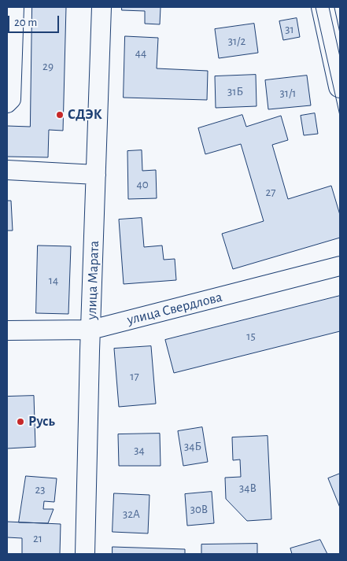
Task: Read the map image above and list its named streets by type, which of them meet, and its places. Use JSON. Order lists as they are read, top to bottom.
{
  "streets": {
    "street": ["улица Марата", "улица Свердлова"]
  },
  "crossings": [
    ["улица Марата", "улица Свердлова"]
  ],
  "places": ["СДЭК", "Русь"],
  "house_numbers": [
    "31",
    "31/2",
    "44",
    "29",
    "31Б",
    "31/1",
    "40",
    "27",
    "14",
    "15",
    "17",
    "34Б",
    "34",
    "34В",
    "23",
    "30В",
    "32А",
    "21"
  ],
  "scale_bar": "20 m"
}
